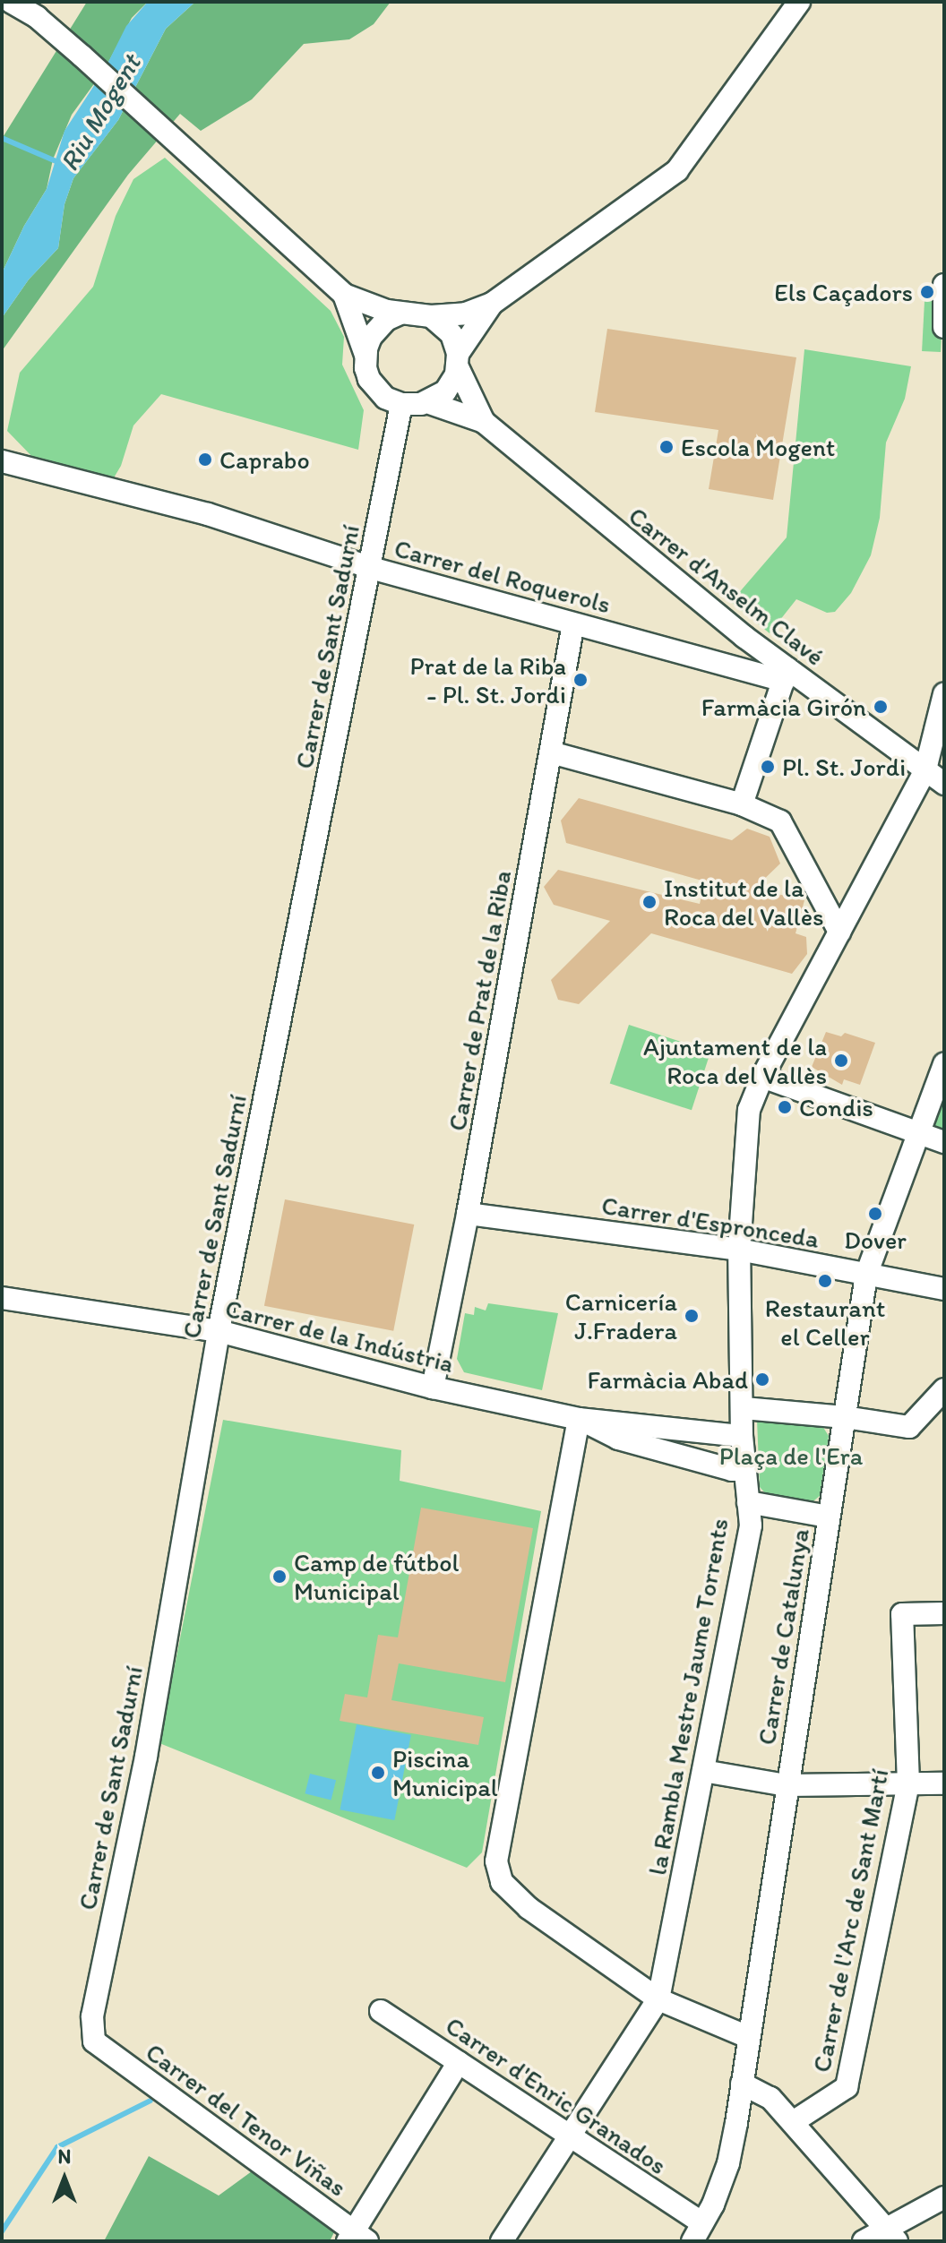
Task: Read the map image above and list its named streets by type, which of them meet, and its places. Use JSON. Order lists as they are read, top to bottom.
{
  "streets": {
    "street": [
      "Carrer del Roquerols",
      "Carrer d'Anselm Clavé",
      "Carrer de Sant Sadurní",
      "Carrer de Prat de la Riba",
      "Carrer d'Espronceda",
      "Carrer de la Indústria",
      "Carrer de Catalunya",
      "la Rambla Mestre Jaume Torrents",
      "Carrer de l'Arc de Sant Martí",
      "Carrer d'Enric Granados",
      "Carrer del Tenor Viñas"
    ]
  },
  "crossings": [
    ["Carrer del Roquerols", "Carrer d'Anselm Clavé"],
    ["Carrer del Roquerols", "Carrer de Sant Sadurní"],
    ["Carrer del Roquerols", "Carrer de Prat de la Riba"],
    ["Carrer d'Anselm Clavé", "la Rambla Mestre Jaume Torrents"],
    ["Carrer de Sant Sadurní", "Carrer de la Indústria"],
    ["Carrer de Sant Sadurní", "Carrer del Tenor Viñas"],
    ["Carrer de Prat de la Riba", "Carrer d'Espronceda"],
    ["Carrer de Prat de la Riba", "Carrer de la Indústria"],
    ["Carrer d'Espronceda", "Carrer de Catalunya"],
    ["Carrer d'Espronceda", "la Rambla Mestre Jaume Torrents"],
    ["Carrer de la Indústria", "la Rambla Mestre Jaume Torrents"],
    ["Carrer de Catalunya", "Carrer d'Enric Granados"],
    ["la Rambla Mestre Jaume Torrents", "Carrer d'Enric Granados"]
  ],
  "water": ["Riu Mogent"],
  "parks": ["Plaça de l'Era"],
  "places": [
    "Els Caçadors",
    "Escola Mogent",
    "Caprabo",
    "Prat de la Riba - Pl. St. Jordi",
    "Farmàcia Girón",
    "Pl. St. Jordi",
    "Institut de la Roca del Vallès",
    "Ajuntament de la Roca del Vallès",
    "Condis",
    "Dover",
    "Restaurant el Celler",
    "Carnicería J.Fradera",
    "Farmàcia Abad",
    "Camp de fútbol Municipal",
    "Piscina Municipal"
  ],
  "north": "top"
}
